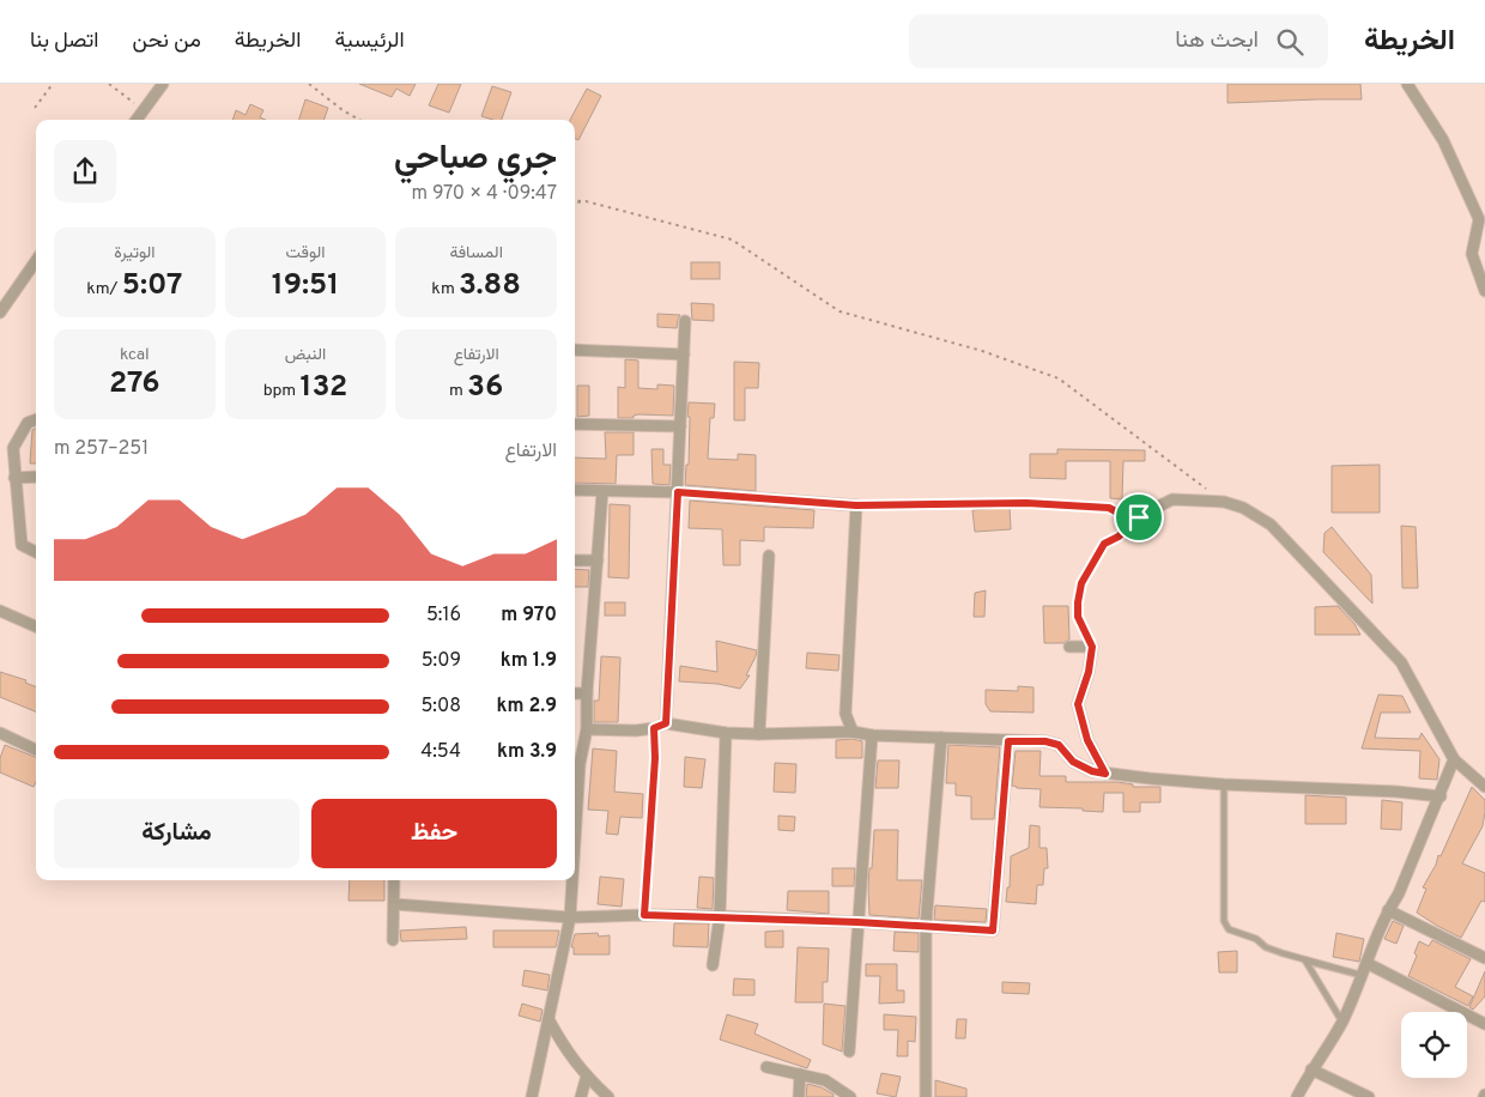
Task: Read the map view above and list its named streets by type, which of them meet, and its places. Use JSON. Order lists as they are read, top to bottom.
{
  "page": {
    "header": "الخريطة",
    "search": "ابحث هنا",
    "nav": [
      "الرئيسية",
      "الخريطة",
      "من نحن",
      "اتصل بنا"
    ],
    "heading": ["جري صباحي", "09:47 · 4 × 970 m"],
    "stats": [
      ["المسافة", "3.88 km"],
      ["الوقت", "19:51"],
      ["الوتيرة", "5:07 /km"],
      ["الارتفاع", "36 m"],
      ["النبض", "132 bpm"],
      ["kcal", "276"]
    ],
    "chart": ["الارتفاع", "251–257 m"],
    "list": [
      {
        "name": "970 m",
        "note": "5:16"
      },
      {
        "name": "1.9 km",
        "note": "5:09"
      },
      {
        "name": "2.9 km",
        "note": "5:08"
      },
      {
        "name": "3.9 km",
        "note": "4:54"
      }
    ],
    "buttons": ["حفظ", "مشاركة"]
  }
}
